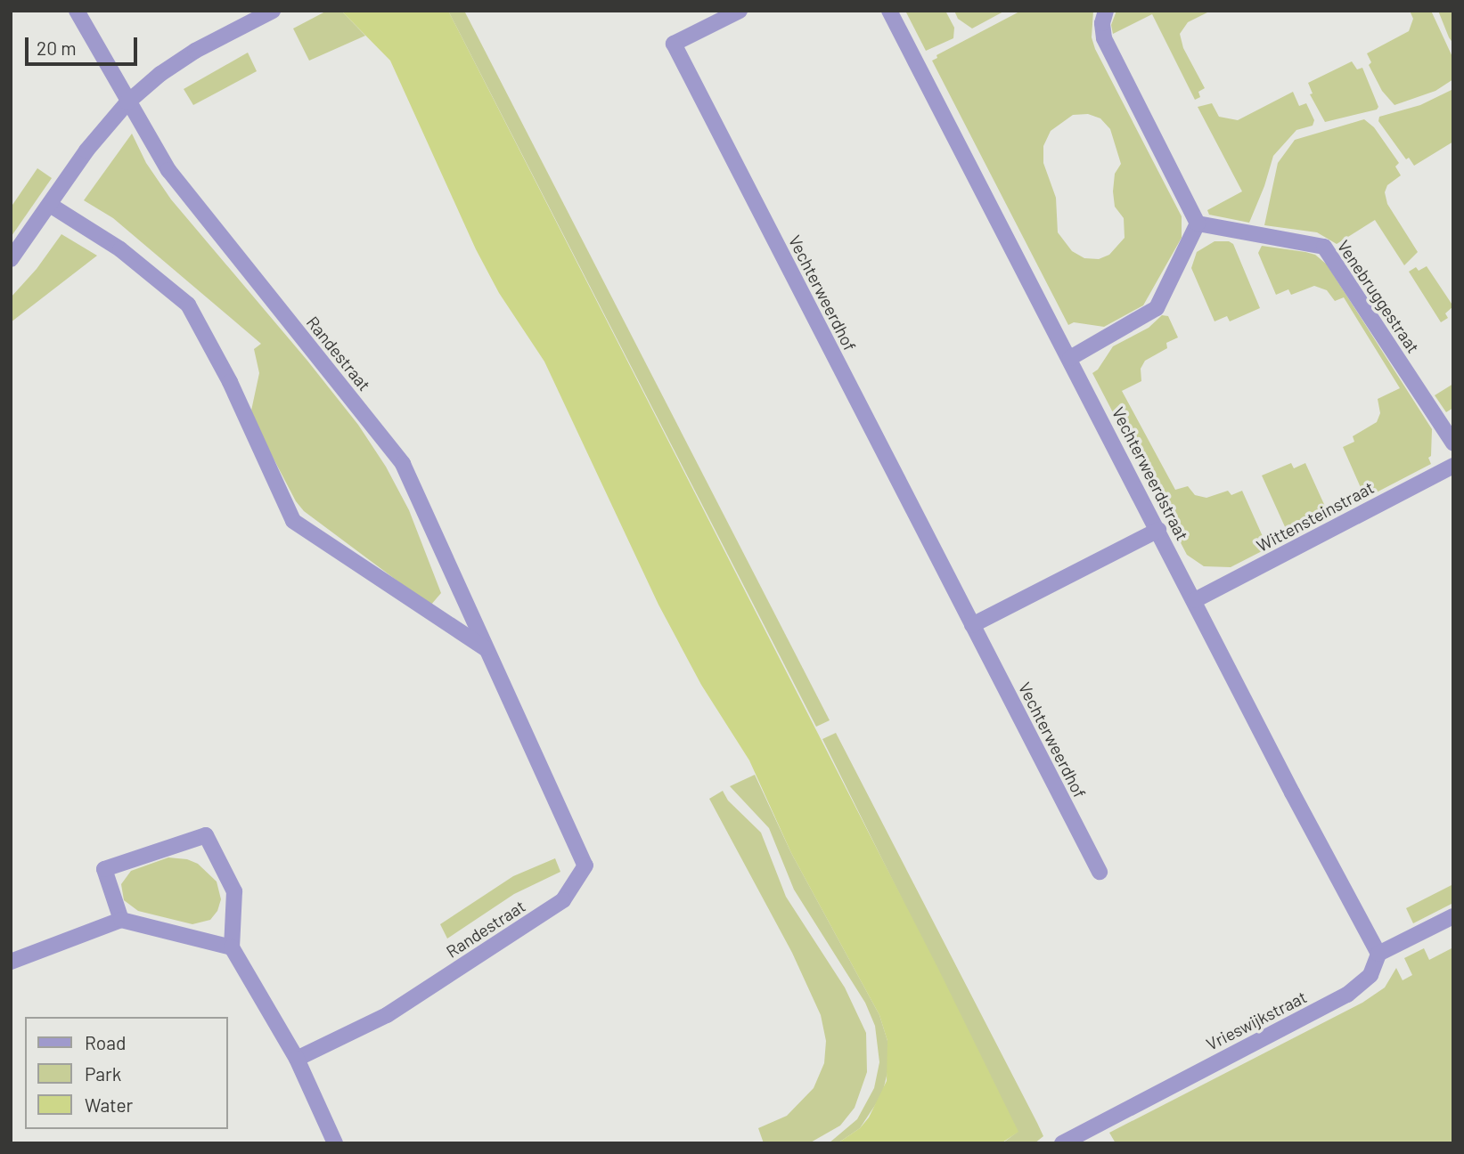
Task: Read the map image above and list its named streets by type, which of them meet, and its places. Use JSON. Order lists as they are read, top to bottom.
{
  "streets": {
    "street": [
      "Vechterweerdhof",
      "Venebruggestraat",
      "Randestraat",
      "Vechterweerdstraat",
      "Wittensteinstraat",
      "Vrieswijkstraat"
    ]
  },
  "crossings": [
    ["Vechterweerdstraat", "Wittensteinstraat"],
    ["Vechterweerdstraat", "Vrieswijkstraat"]
  ],
  "legend": ["Road", "Park", "Water"],
  "scale_bar": "20 m"
}
